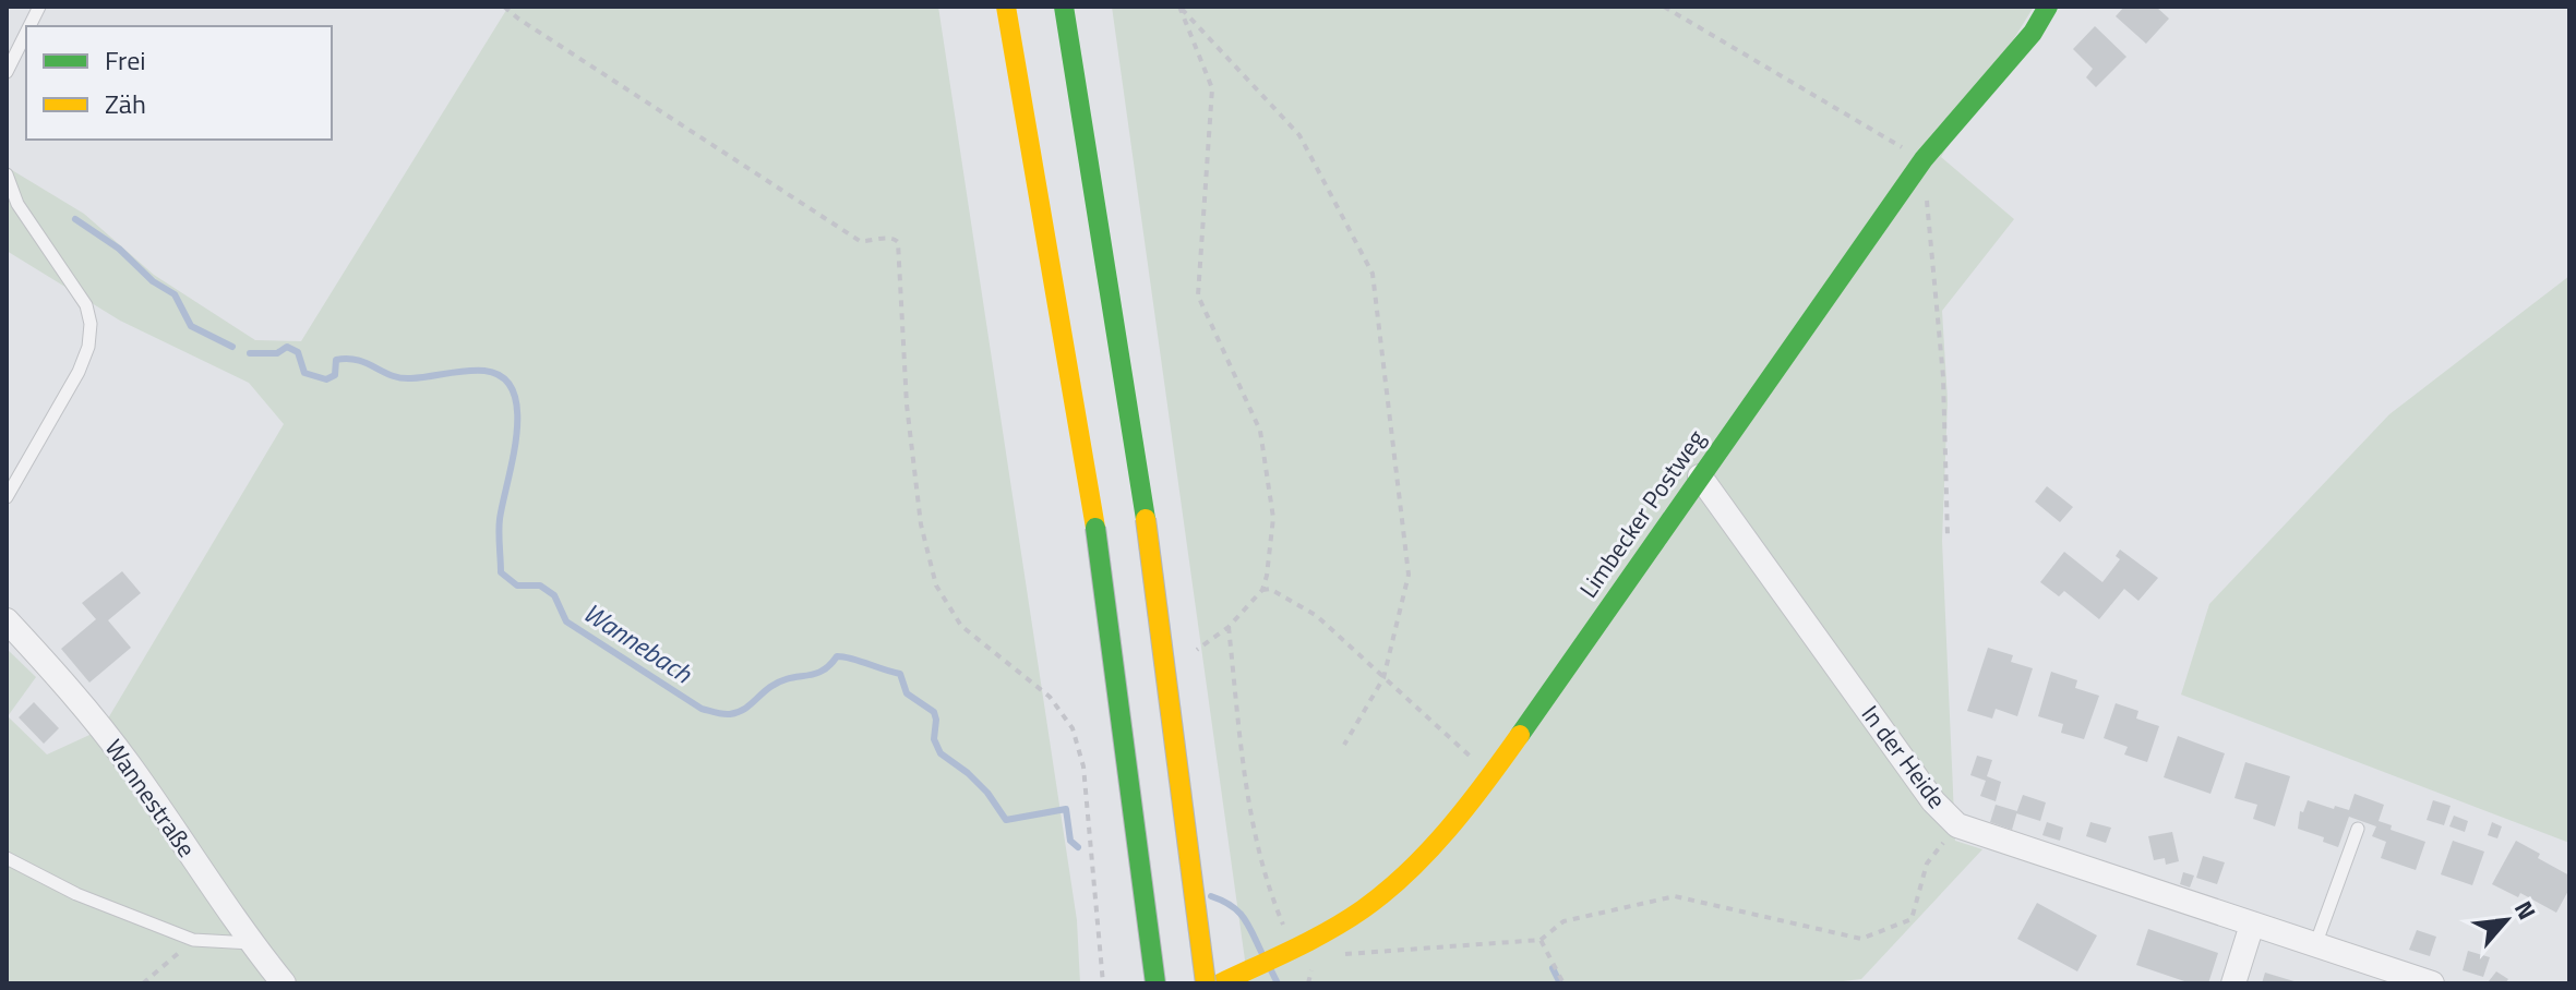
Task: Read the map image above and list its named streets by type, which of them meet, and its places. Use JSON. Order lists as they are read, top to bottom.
{
  "streets": {
    "main road": ["Limbecker Postweg"],
    "street": ["In der Heide", "Wannestraße"]
  },
  "crossings": [
    ["Limbecker Postweg", "In der Heide"]
  ],
  "water": ["Wannebach"],
  "legend": ["Frei", "Zäh"],
  "north": "top right"
}
